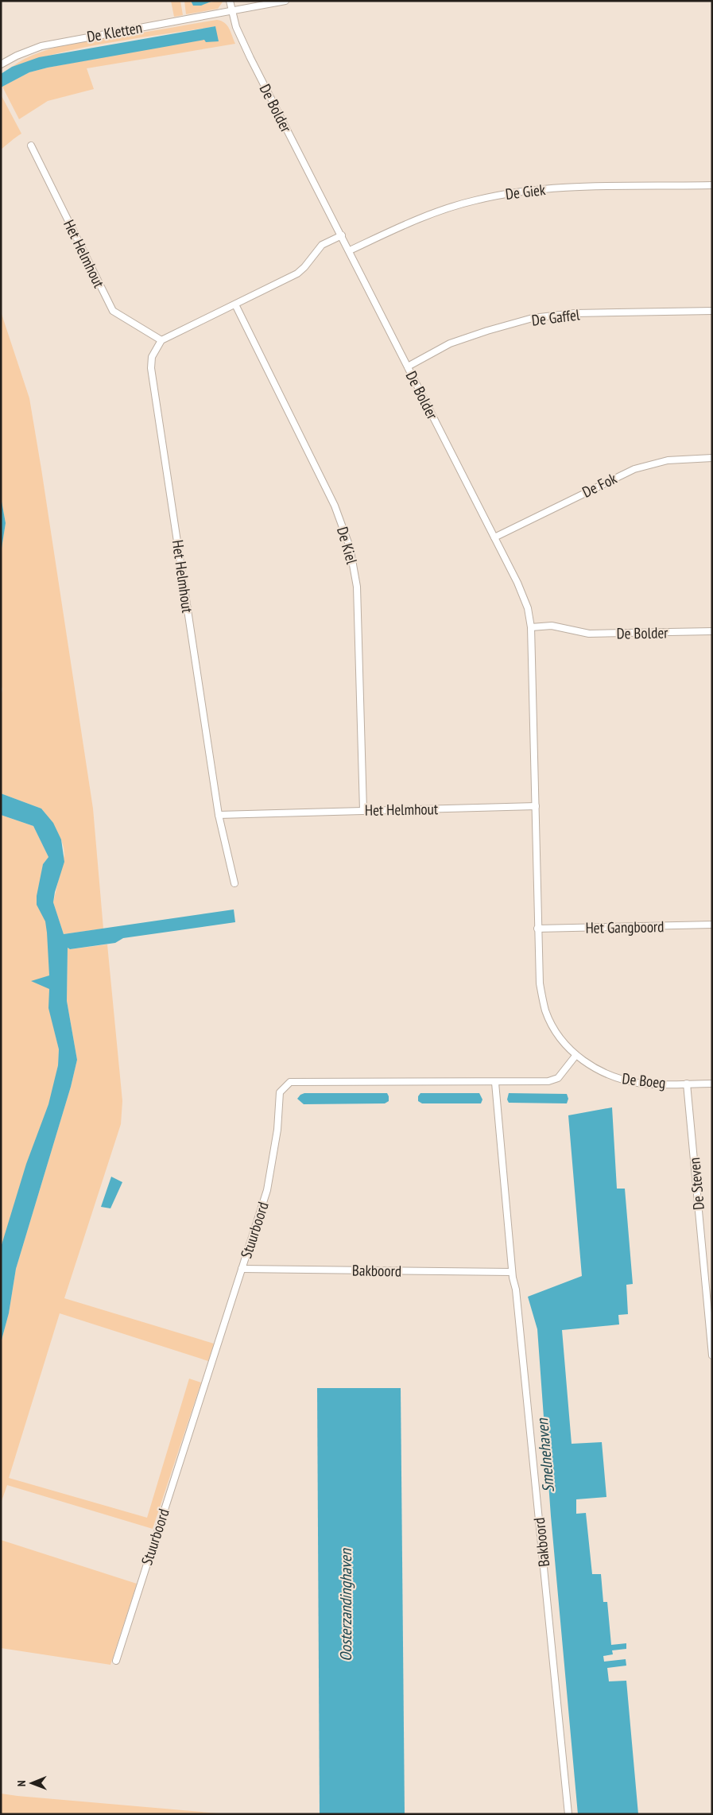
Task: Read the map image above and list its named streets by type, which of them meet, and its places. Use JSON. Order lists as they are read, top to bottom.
{
  "streets": {
    "street": [
      "De Kletten",
      "De Bolder",
      "De Giek",
      "Het Helmhout",
      "De Gaffel",
      "De Fok",
      "De Kiel",
      "Het Gangboord",
      "De Boeg",
      "De Steven",
      "Stuurboord",
      "Bakboord"
    ]
  },
  "crossings": [
    ["De Kletten", "De Bolder"],
    ["De Bolder", "De Giek"],
    ["De Bolder", "De Gaffel"],
    ["De Bolder", "De Fok"],
    ["Het Helmhout", "De Kiel"],
    ["Het Gangboord", "De Boeg"],
    ["De Boeg", "De Steven"],
    ["De Boeg", "Stuurboord"],
    ["Stuurboord", "Bakboord"]
  ],
  "water": ["Smelnehaven", "Oosterzandinghaven"],
  "north": "left"
}
